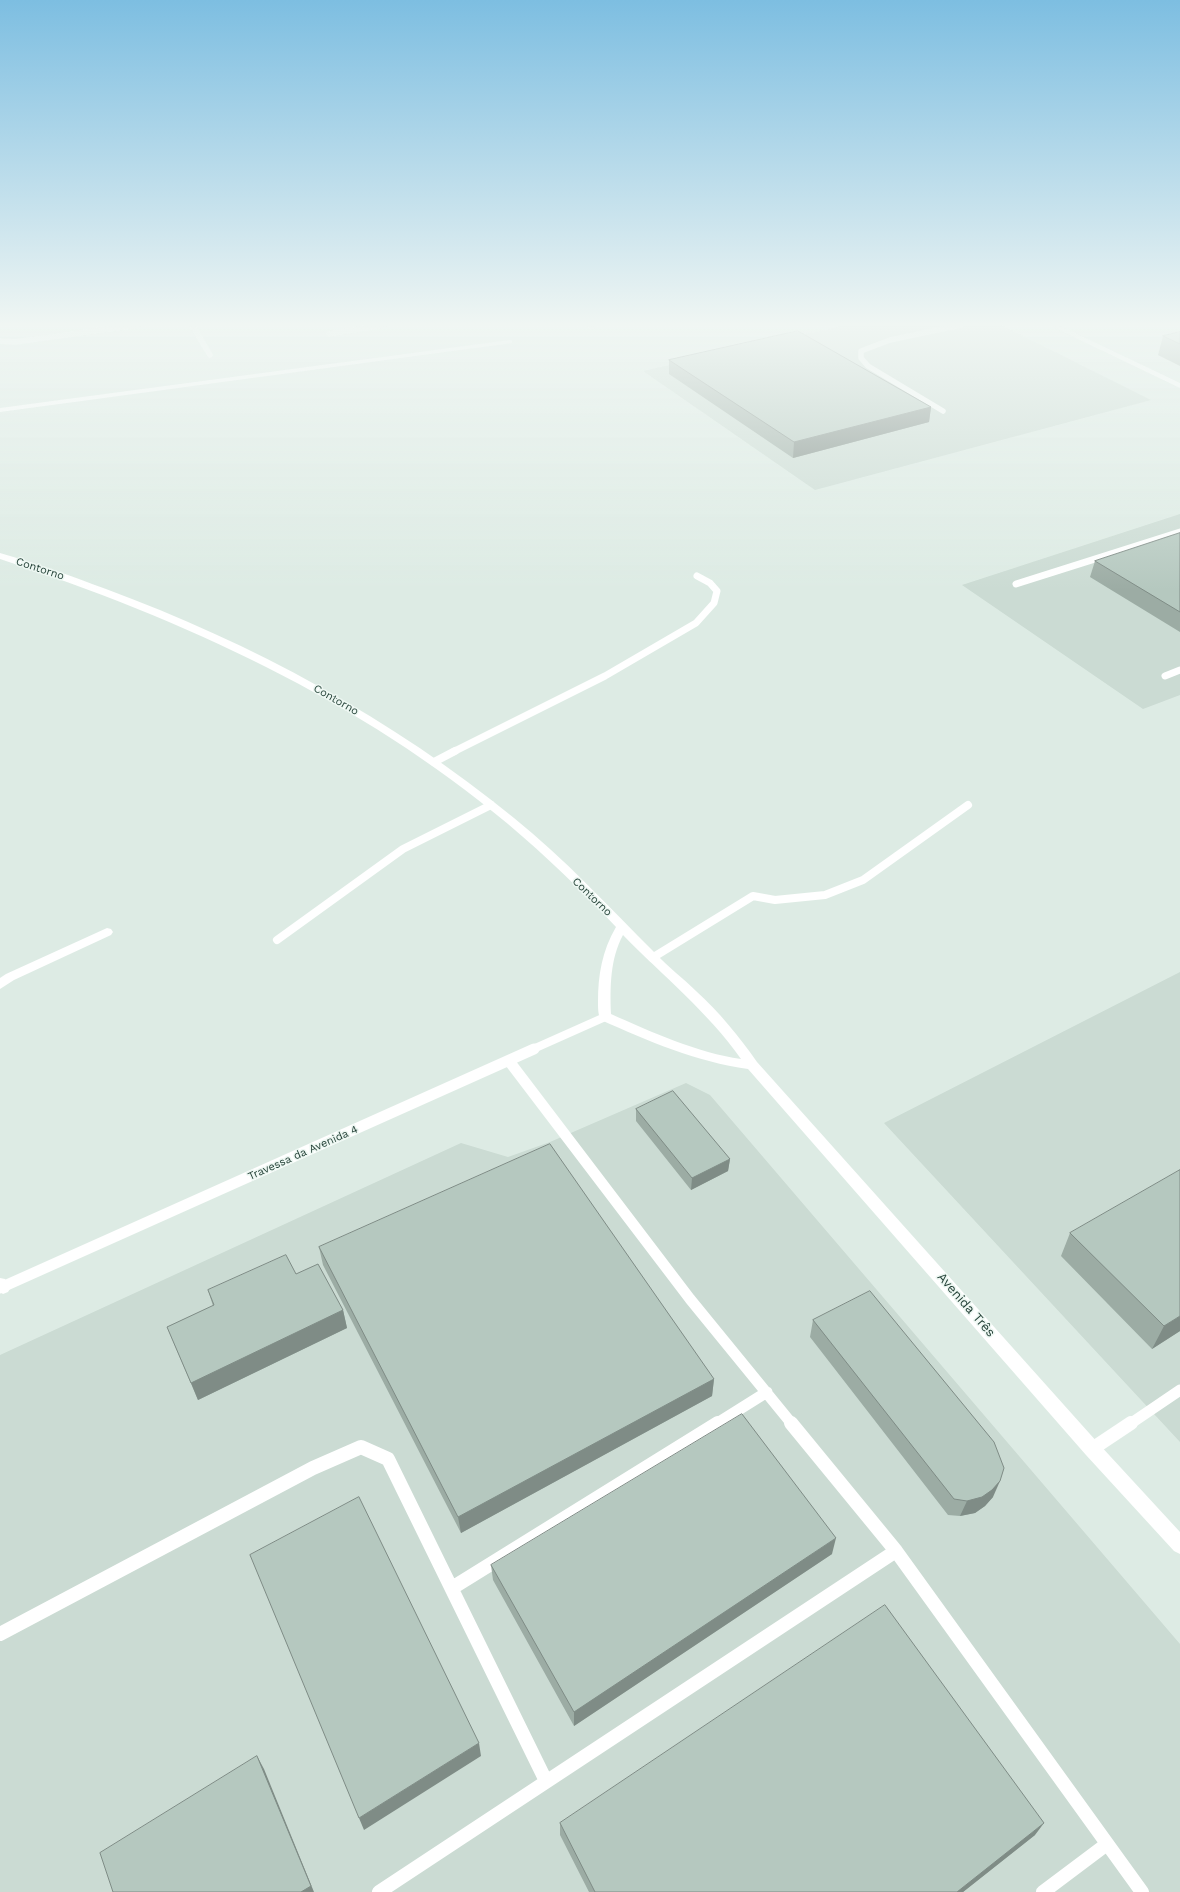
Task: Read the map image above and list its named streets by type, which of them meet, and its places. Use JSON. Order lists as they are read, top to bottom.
{
  "streets": {
    "street": ["Contorno", "Avenida Três"],
    "lane": ["Travessa da Avenida 4"]
  },
  "crossings": [
    ["Contorno", "Avenida Três"]
  ]
}
